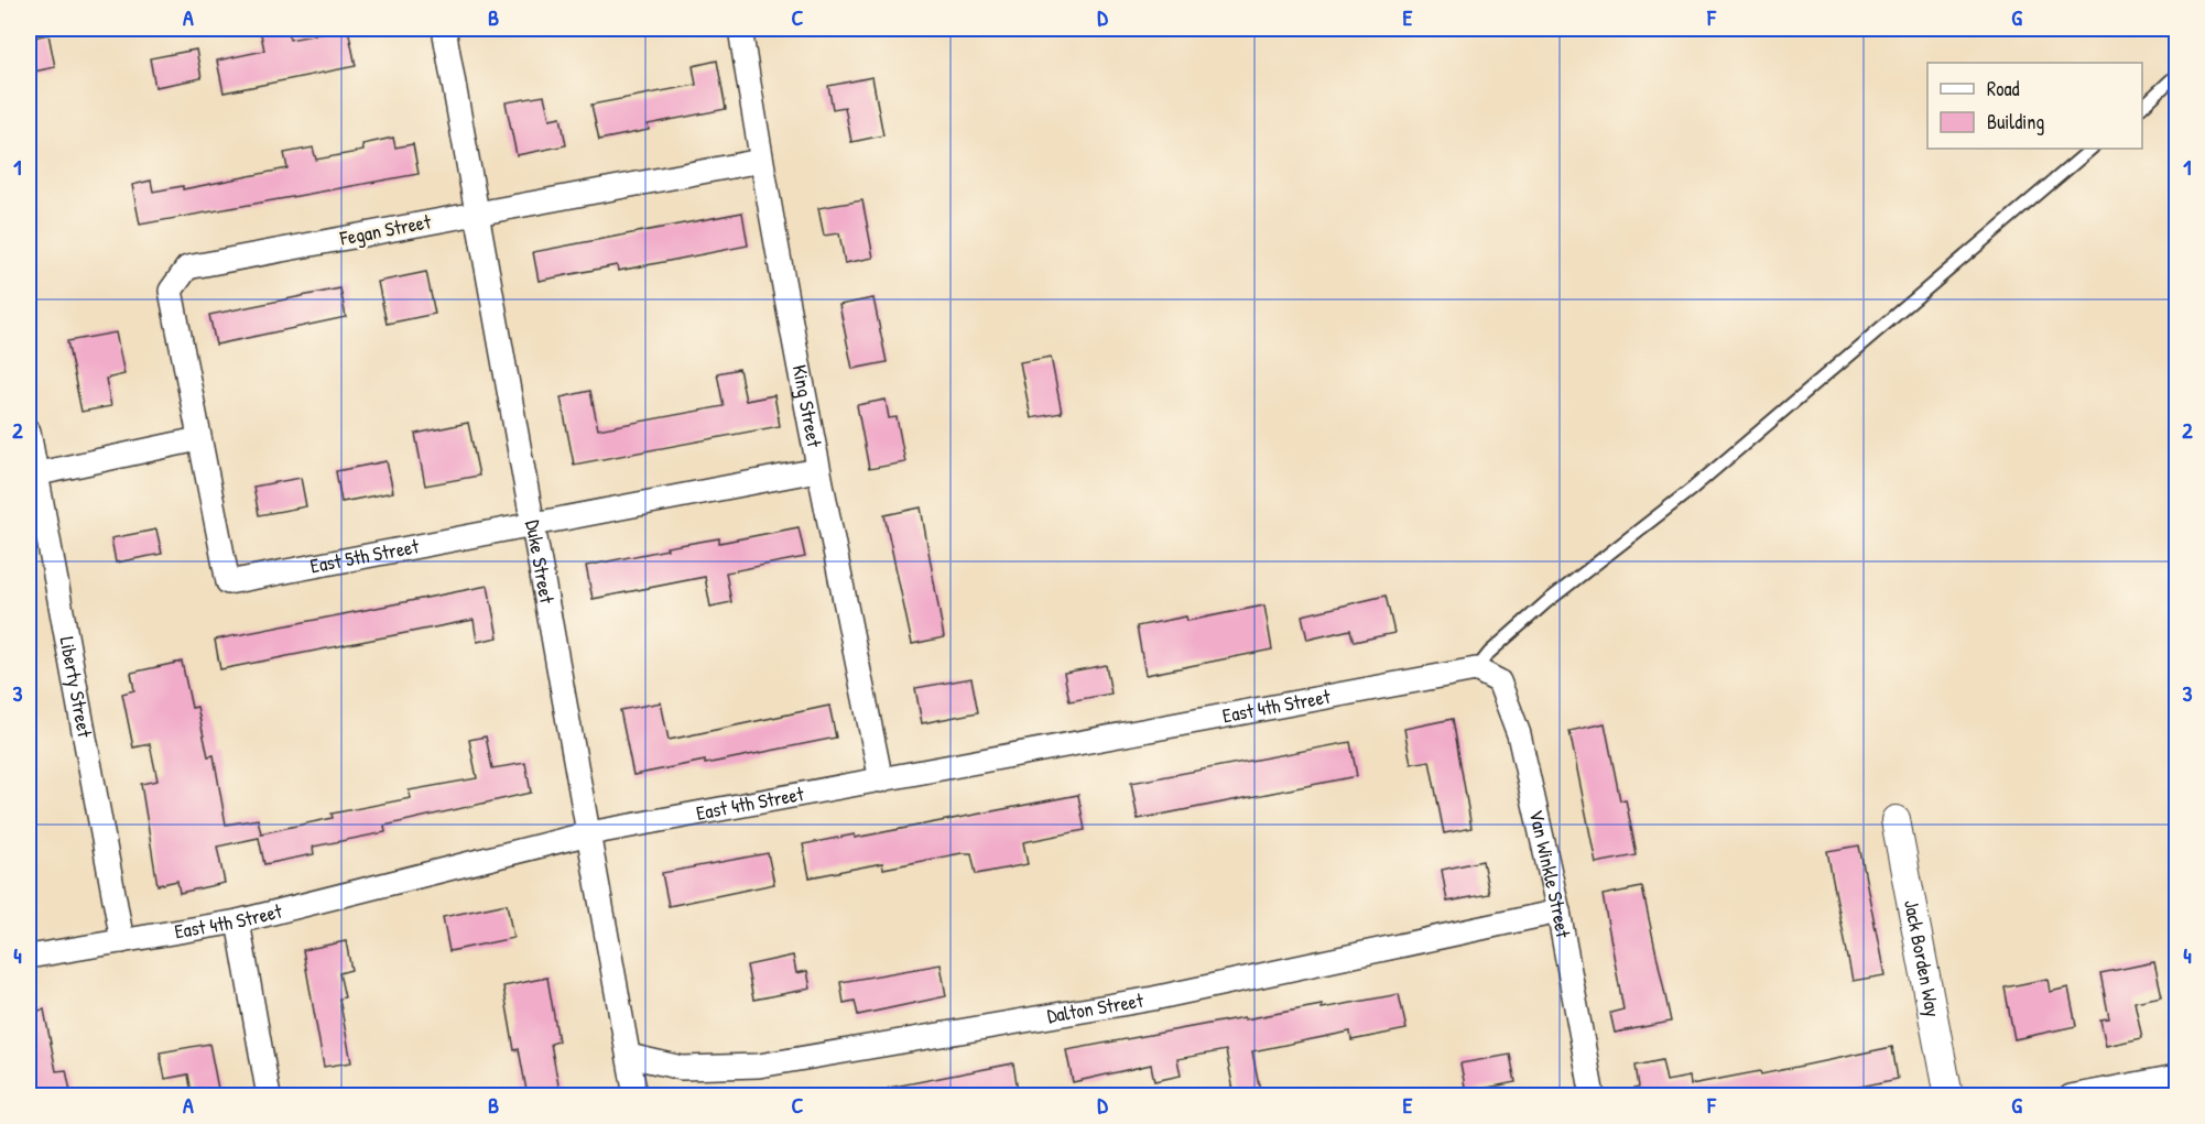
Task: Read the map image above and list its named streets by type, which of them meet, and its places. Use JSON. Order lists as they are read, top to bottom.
{
  "streets": {
    "street": [
      "Fegan Street",
      "King Street",
      "East 5th Street",
      "Duke Street",
      "Liberty Street",
      "East 4th Street",
      "Van Winkle Street",
      "Jack Borden Way",
      "Dalton Street"
    ]
  },
  "crossings": [
    ["Fegan Street", "King Street"],
    ["Fegan Street", "East 5th Street"],
    ["Fegan Street", "Duke Street"],
    ["King Street", "East 5th Street"],
    ["King Street", "East 4th Street"],
    ["East 5th Street", "Duke Street"],
    ["Duke Street", "East 4th Street"],
    ["Duke Street", "Dalton Street"],
    ["Liberty Street", "East 4th Street"],
    ["East 4th Street", "Van Winkle Street"],
    ["Van Winkle Street", "Dalton Street"]
  ],
  "legend": ["Road", "Building"],
  "grid": {
    "columns": [
      "A",
      "B",
      "C",
      "D",
      "E",
      "F",
      "G"
    ],
    "rows": [
      "1",
      "2",
      "3",
      "4"
    ]
  }
}
